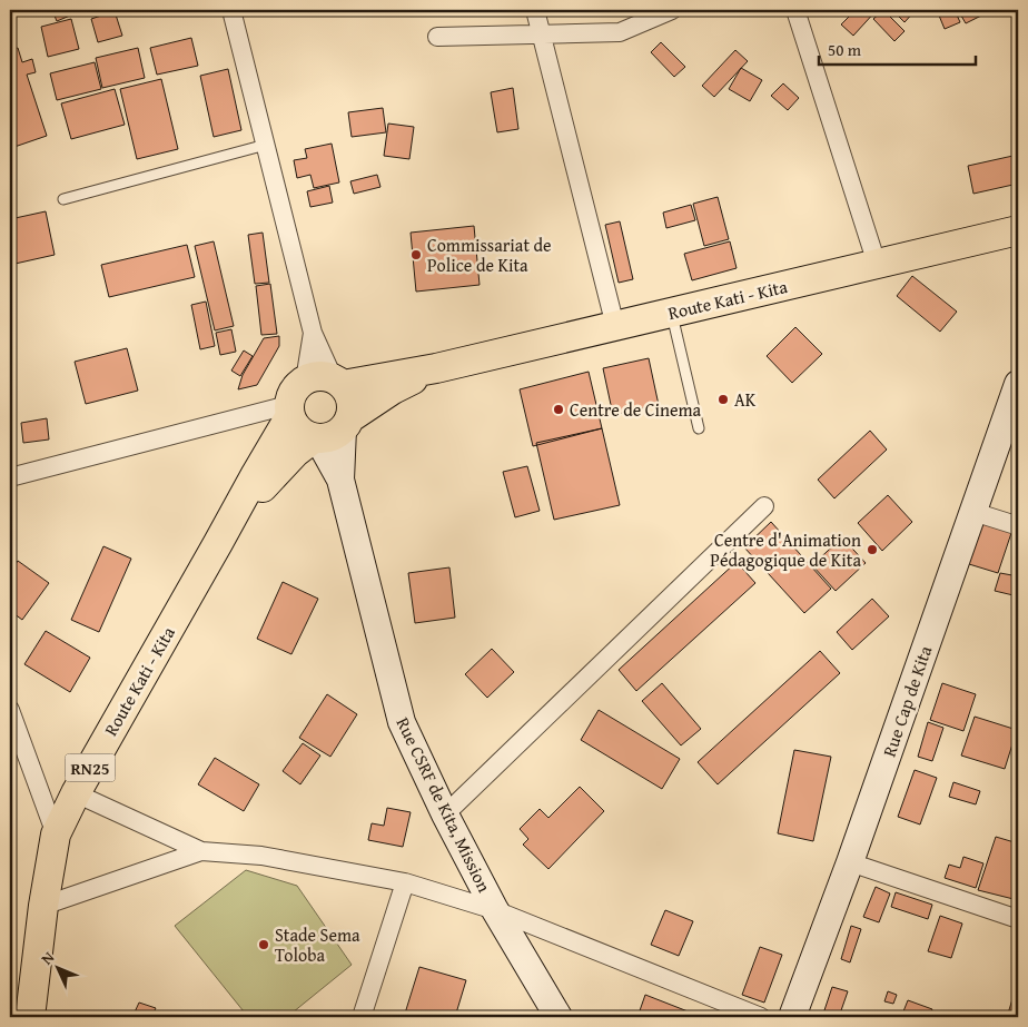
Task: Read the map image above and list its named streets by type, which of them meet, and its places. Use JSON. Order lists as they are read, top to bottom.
{
  "streets": {
    "main road": ["Route Kati - Kita", "RN25"],
    "street": ["Rue Cap de Kita", "Rue CSRF de Kita, Mission"]
  },
  "crossings": [
    ["Route Kati - Kita", "Rue CSRF de Kita, Mission"]
  ],
  "places": [
    "Commissariat de Police de Kita",
    "AK",
    "Centre de Cinema",
    "Centre d'Animation Pédagogique de Kita",
    "Stade Sema Toloba"
  ],
  "scale_bar": "50 m",
  "north": "top left"
}
